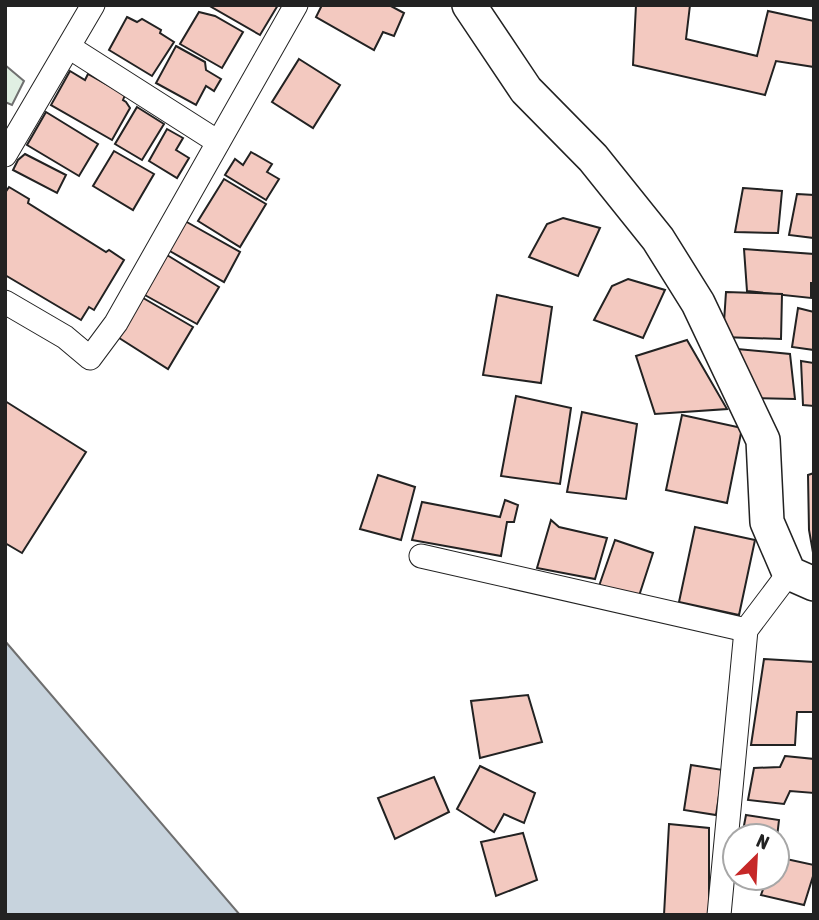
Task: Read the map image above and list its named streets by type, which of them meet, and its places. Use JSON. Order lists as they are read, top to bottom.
{
  "north": "top right"
}
